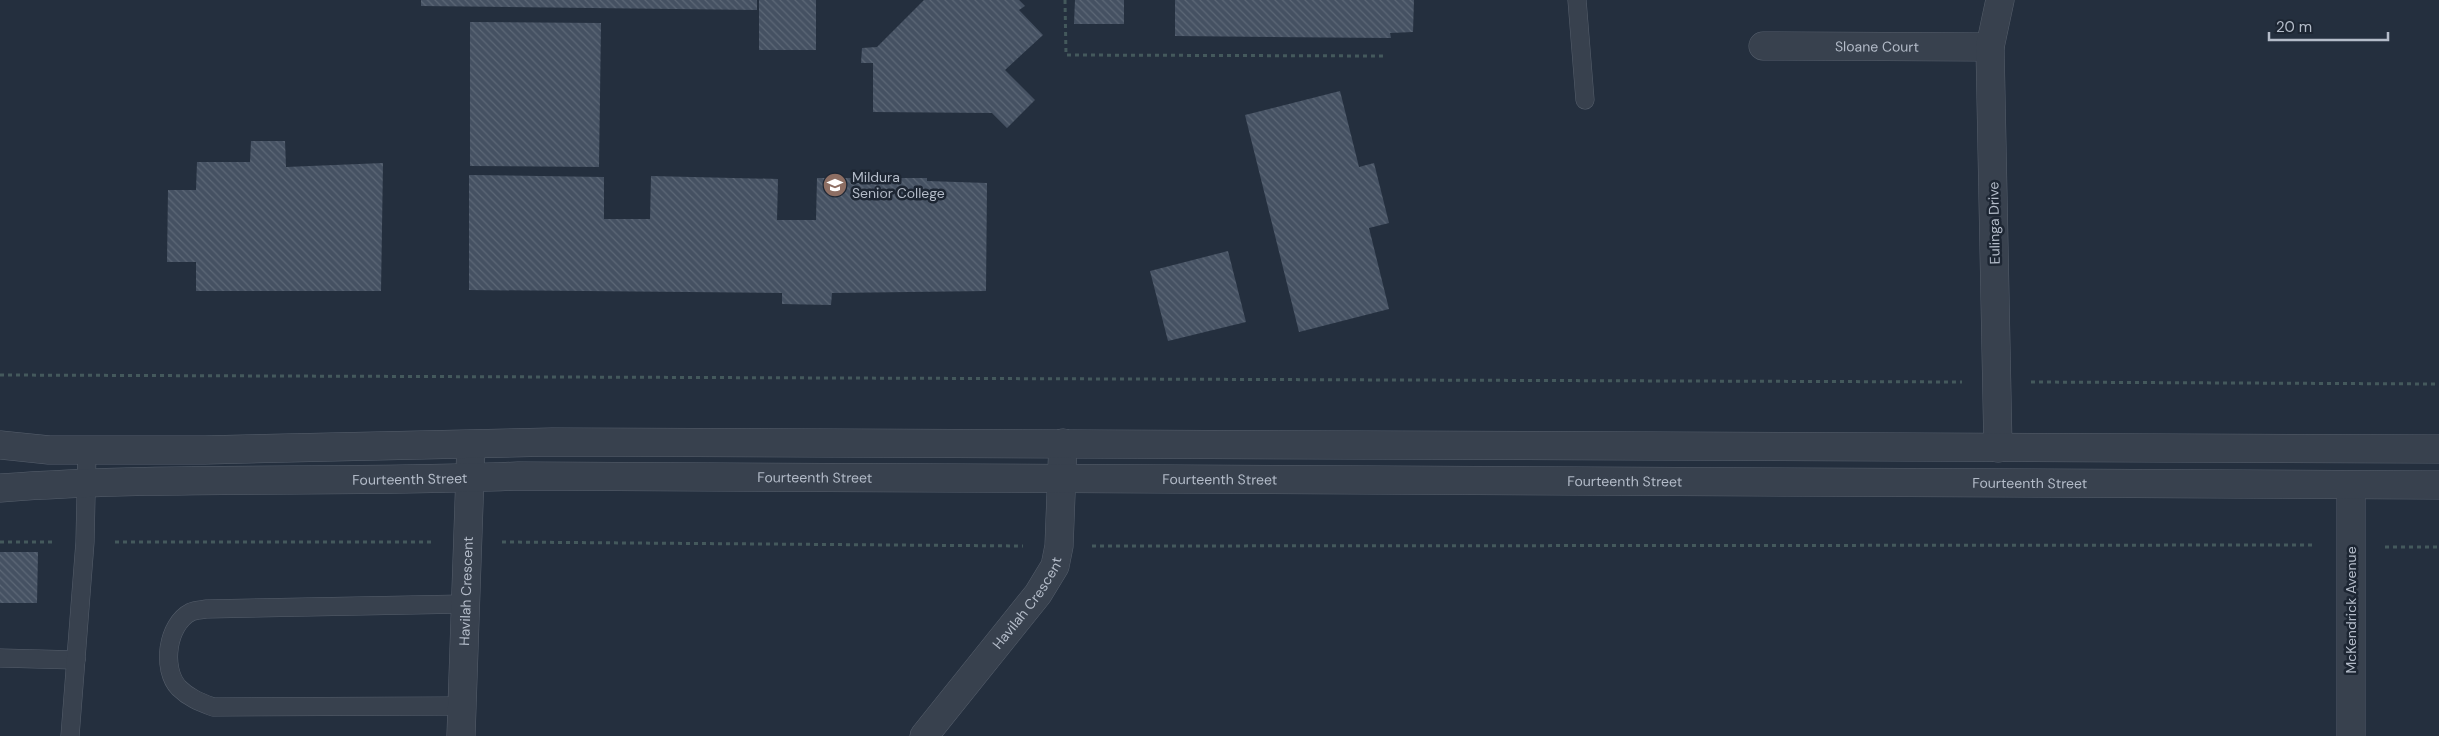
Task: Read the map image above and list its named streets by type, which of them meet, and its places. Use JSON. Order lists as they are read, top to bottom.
{
  "streets": {
    "street": [
      "Sloane Court",
      "Eulinga Drive",
      "Fourteenth Street",
      "Havilah Crescent",
      "McKendrick Avenue"
    ]
  },
  "crossings": [
    ["Sloane Court", "Eulinga Drive"],
    ["Fourteenth Street", "Havilah Crescent"],
    ["Fourteenth Street", "McKendrick Avenue"]
  ],
  "places": {
    "school or university": ["Mildura Senior College"]
  },
  "scale_bar": "20 m"
}
